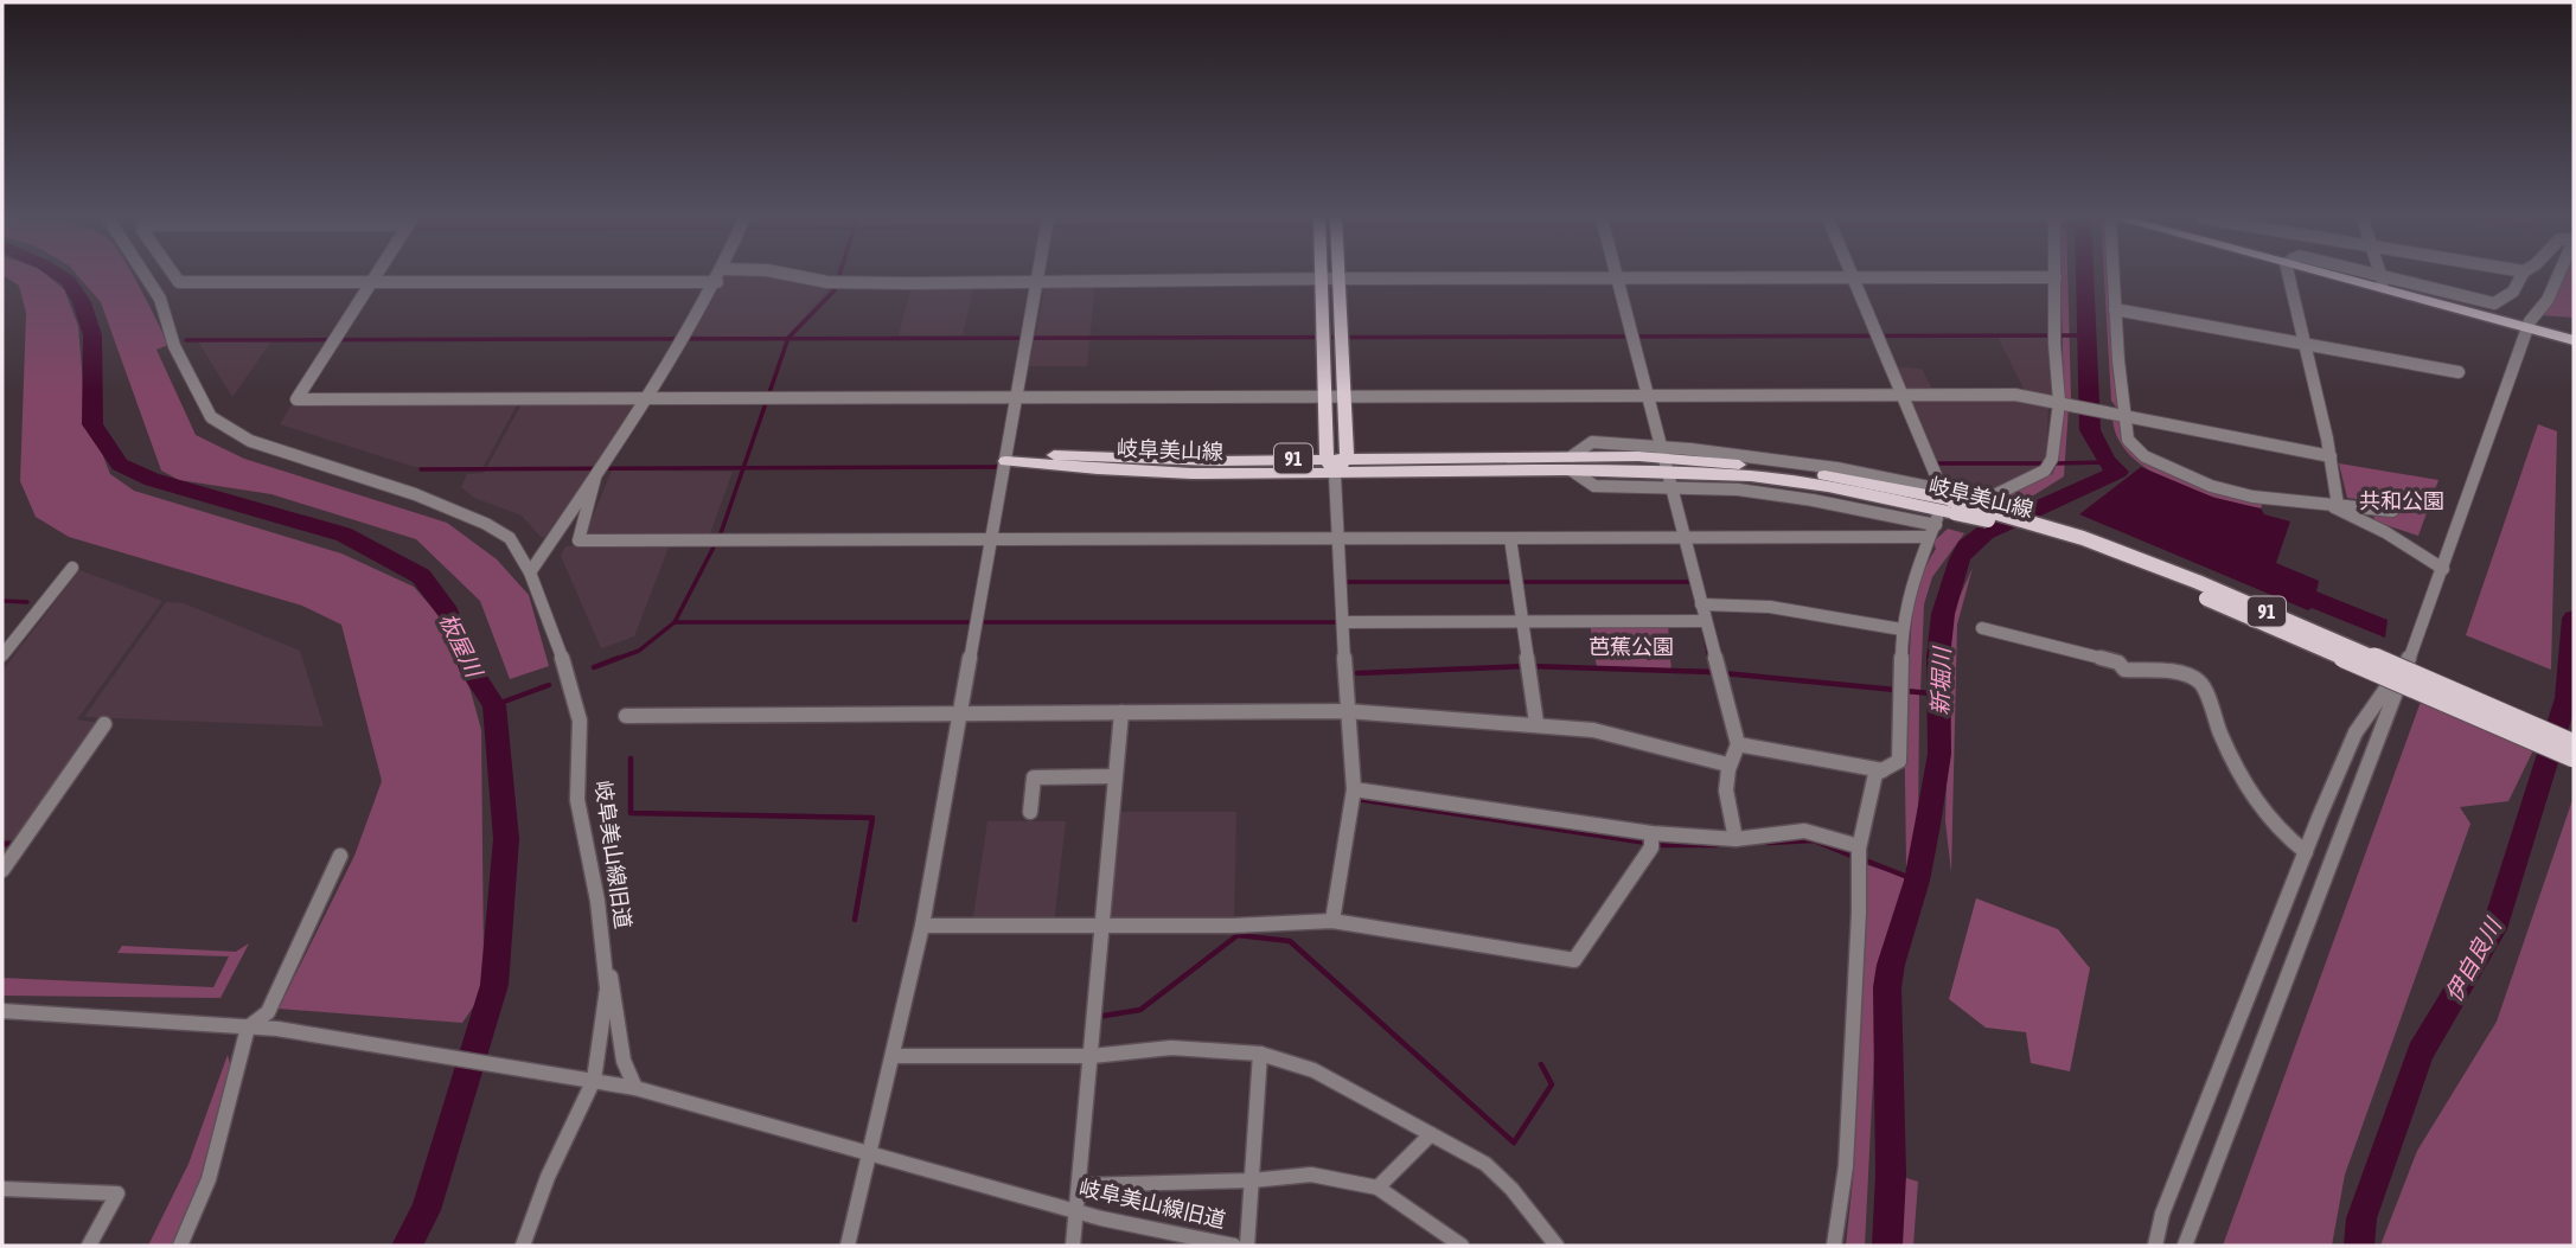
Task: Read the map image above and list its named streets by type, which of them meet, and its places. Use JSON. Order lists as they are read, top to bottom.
{
  "streets": {
    "main road": ["岐阜美山線", "91"],
    "street": ["岐阜美山線旧道"]
  },
  "crossings": [
    ["岐阜美山線", "91"]
  ],
  "water": ["板屋川", "新堀川", "伊自良川"],
  "parks": ["共和公園", "芭蕉公園"]
}
